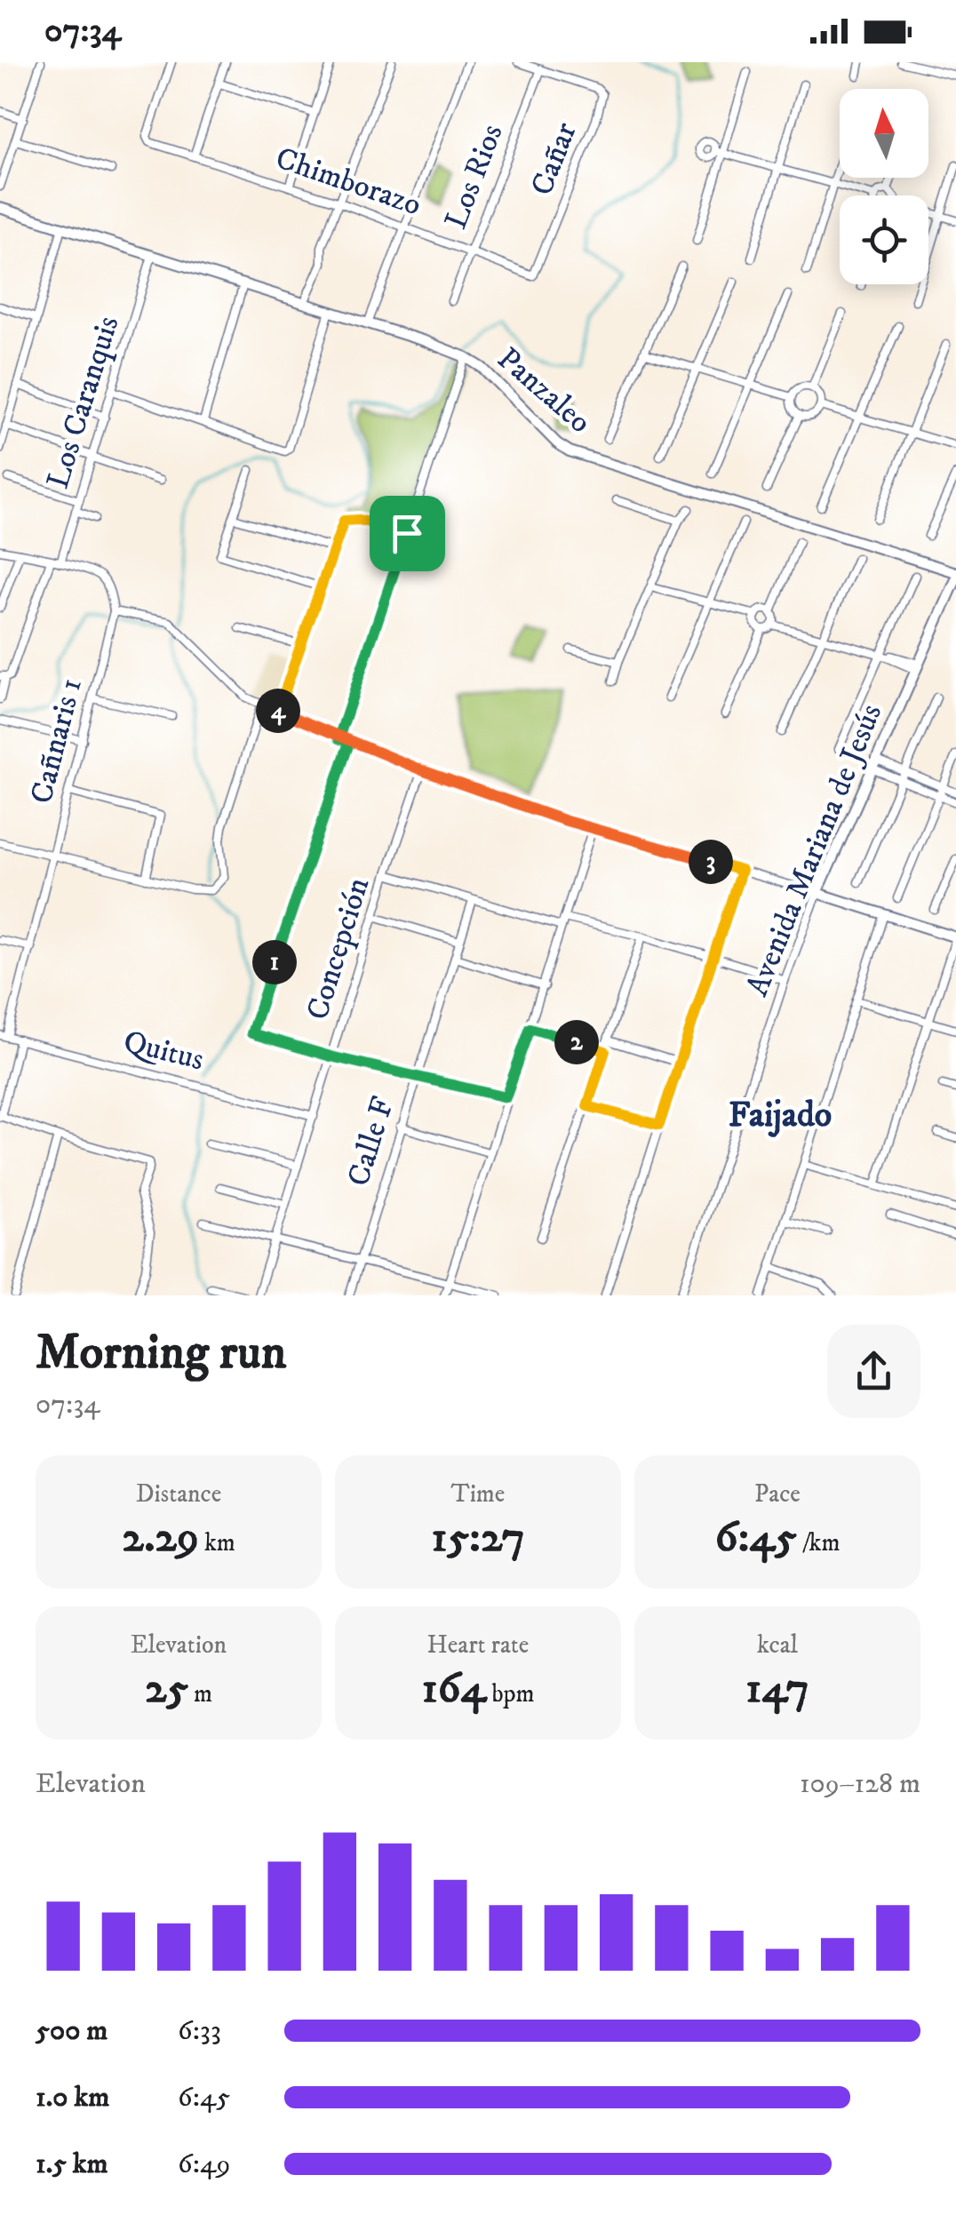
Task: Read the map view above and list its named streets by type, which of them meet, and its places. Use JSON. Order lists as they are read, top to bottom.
{
  "streets": {
    "street": [
      "Cañar",
      "Los Rios",
      "Chimborazo",
      "Panzaleo",
      "Los Caranquis",
      "Cañnaris 1",
      "Avenida Mariana de Jesús",
      "Concepción",
      "Quitus",
      "Calle F"
    ]
  },
  "crossings": [
    ["Cañar", "Los Rios"],
    ["Cañar", "Chimborazo"],
    ["Los Rios", "Chimborazo"],
    ["Panzaleo", "Los Caranquis"],
    ["Cañnaris 1", "Quitus"],
    ["Concepción", "Quitus"]
  ],
  "districts": ["Faijado"],
  "north": "top",
  "page": {
    "status": "07:34",
    "pins": [
      "4",
      "3",
      "1",
      "2"
    ],
    "heading": ["Morning run", "07:34"],
    "stats": [
      ["Distance", "2.29 km"],
      ["Time", "15:27"],
      ["Pace", "6:45 /km"],
      ["Elevation", "25 m"],
      ["Heart rate", "164 bpm"],
      ["kcal", "147"]
    ],
    "chart": ["Elevation", "109–128 m"],
    "list": [
      {
        "name": "500 m",
        "note": "6:33"
      },
      {
        "name": "1.0 km",
        "note": "6:45"
      },
      {
        "name": "1.5 km",
        "note": "6:49"
      }
    ]
  }
}
